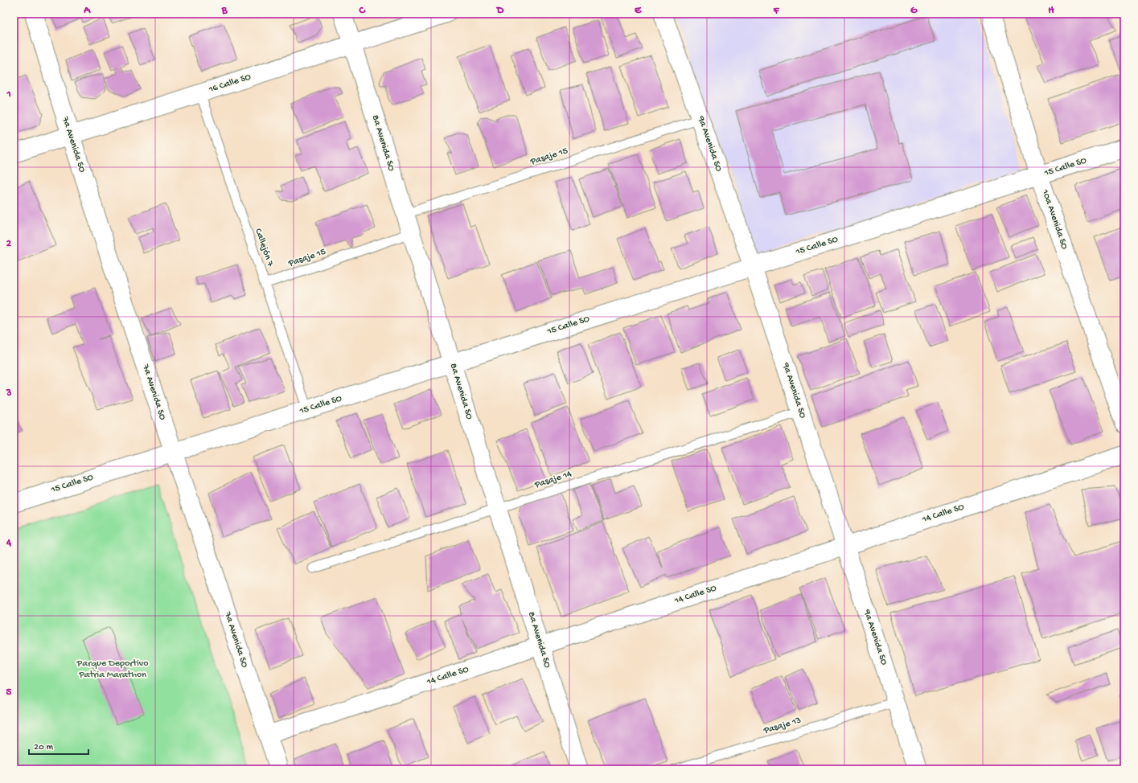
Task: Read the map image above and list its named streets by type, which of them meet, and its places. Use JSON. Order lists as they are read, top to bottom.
{
  "streets": {
    "street": [
      "16 Calle SO",
      "8a Avenida SO",
      "9a Avenida SO",
      "7a Avenida SO",
      "15 Calle SO",
      "10a Avenida SO",
      "14 Calle SO"
    ],
    "lane": [
      "Pasaje 15",
      "Callejón 7",
      "Pasaje 14",
      "Pasaje 13"
    ]
  },
  "crossings": [
    ["16 Calle SO", "8a Avenida SO"],
    ["16 Calle SO", "7a Avenida SO"],
    ["16 Calle SO", "Callejón 7"],
    ["8a Avenida SO", "Pasaje 15"],
    ["8a Avenida SO", "15 Calle SO"],
    ["8a Avenida SO", "Pasaje 14"],
    ["8a Avenida SO", "14 Calle SO"],
    ["9a Avenida SO", "Pasaje 15"],
    ["9a Avenida SO", "15 Calle SO"],
    ["9a Avenida SO", "Pasaje 14"],
    ["9a Avenida SO", "14 Calle SO"],
    ["9a Avenida SO", "Pasaje 13"],
    ["7a Avenida SO", "15 Calle SO"],
    ["7a Avenida SO", "14 Calle SO"],
    ["Pasaje 15", "Callejón 7"],
    ["15 Calle SO", "10a Avenida SO"],
    ["15 Calle SO", "Callejón 7"]
  ],
  "parks": ["Parque Deportivo Patria Marathon"],
  "scale_bar": "20 m",
  "grid": {
    "columns": [
      "A",
      "B",
      "C",
      "D",
      "E",
      "F",
      "G",
      "H"
    ],
    "rows": [
      "1",
      "2",
      "3",
      "4",
      "5"
    ]
  }
}
